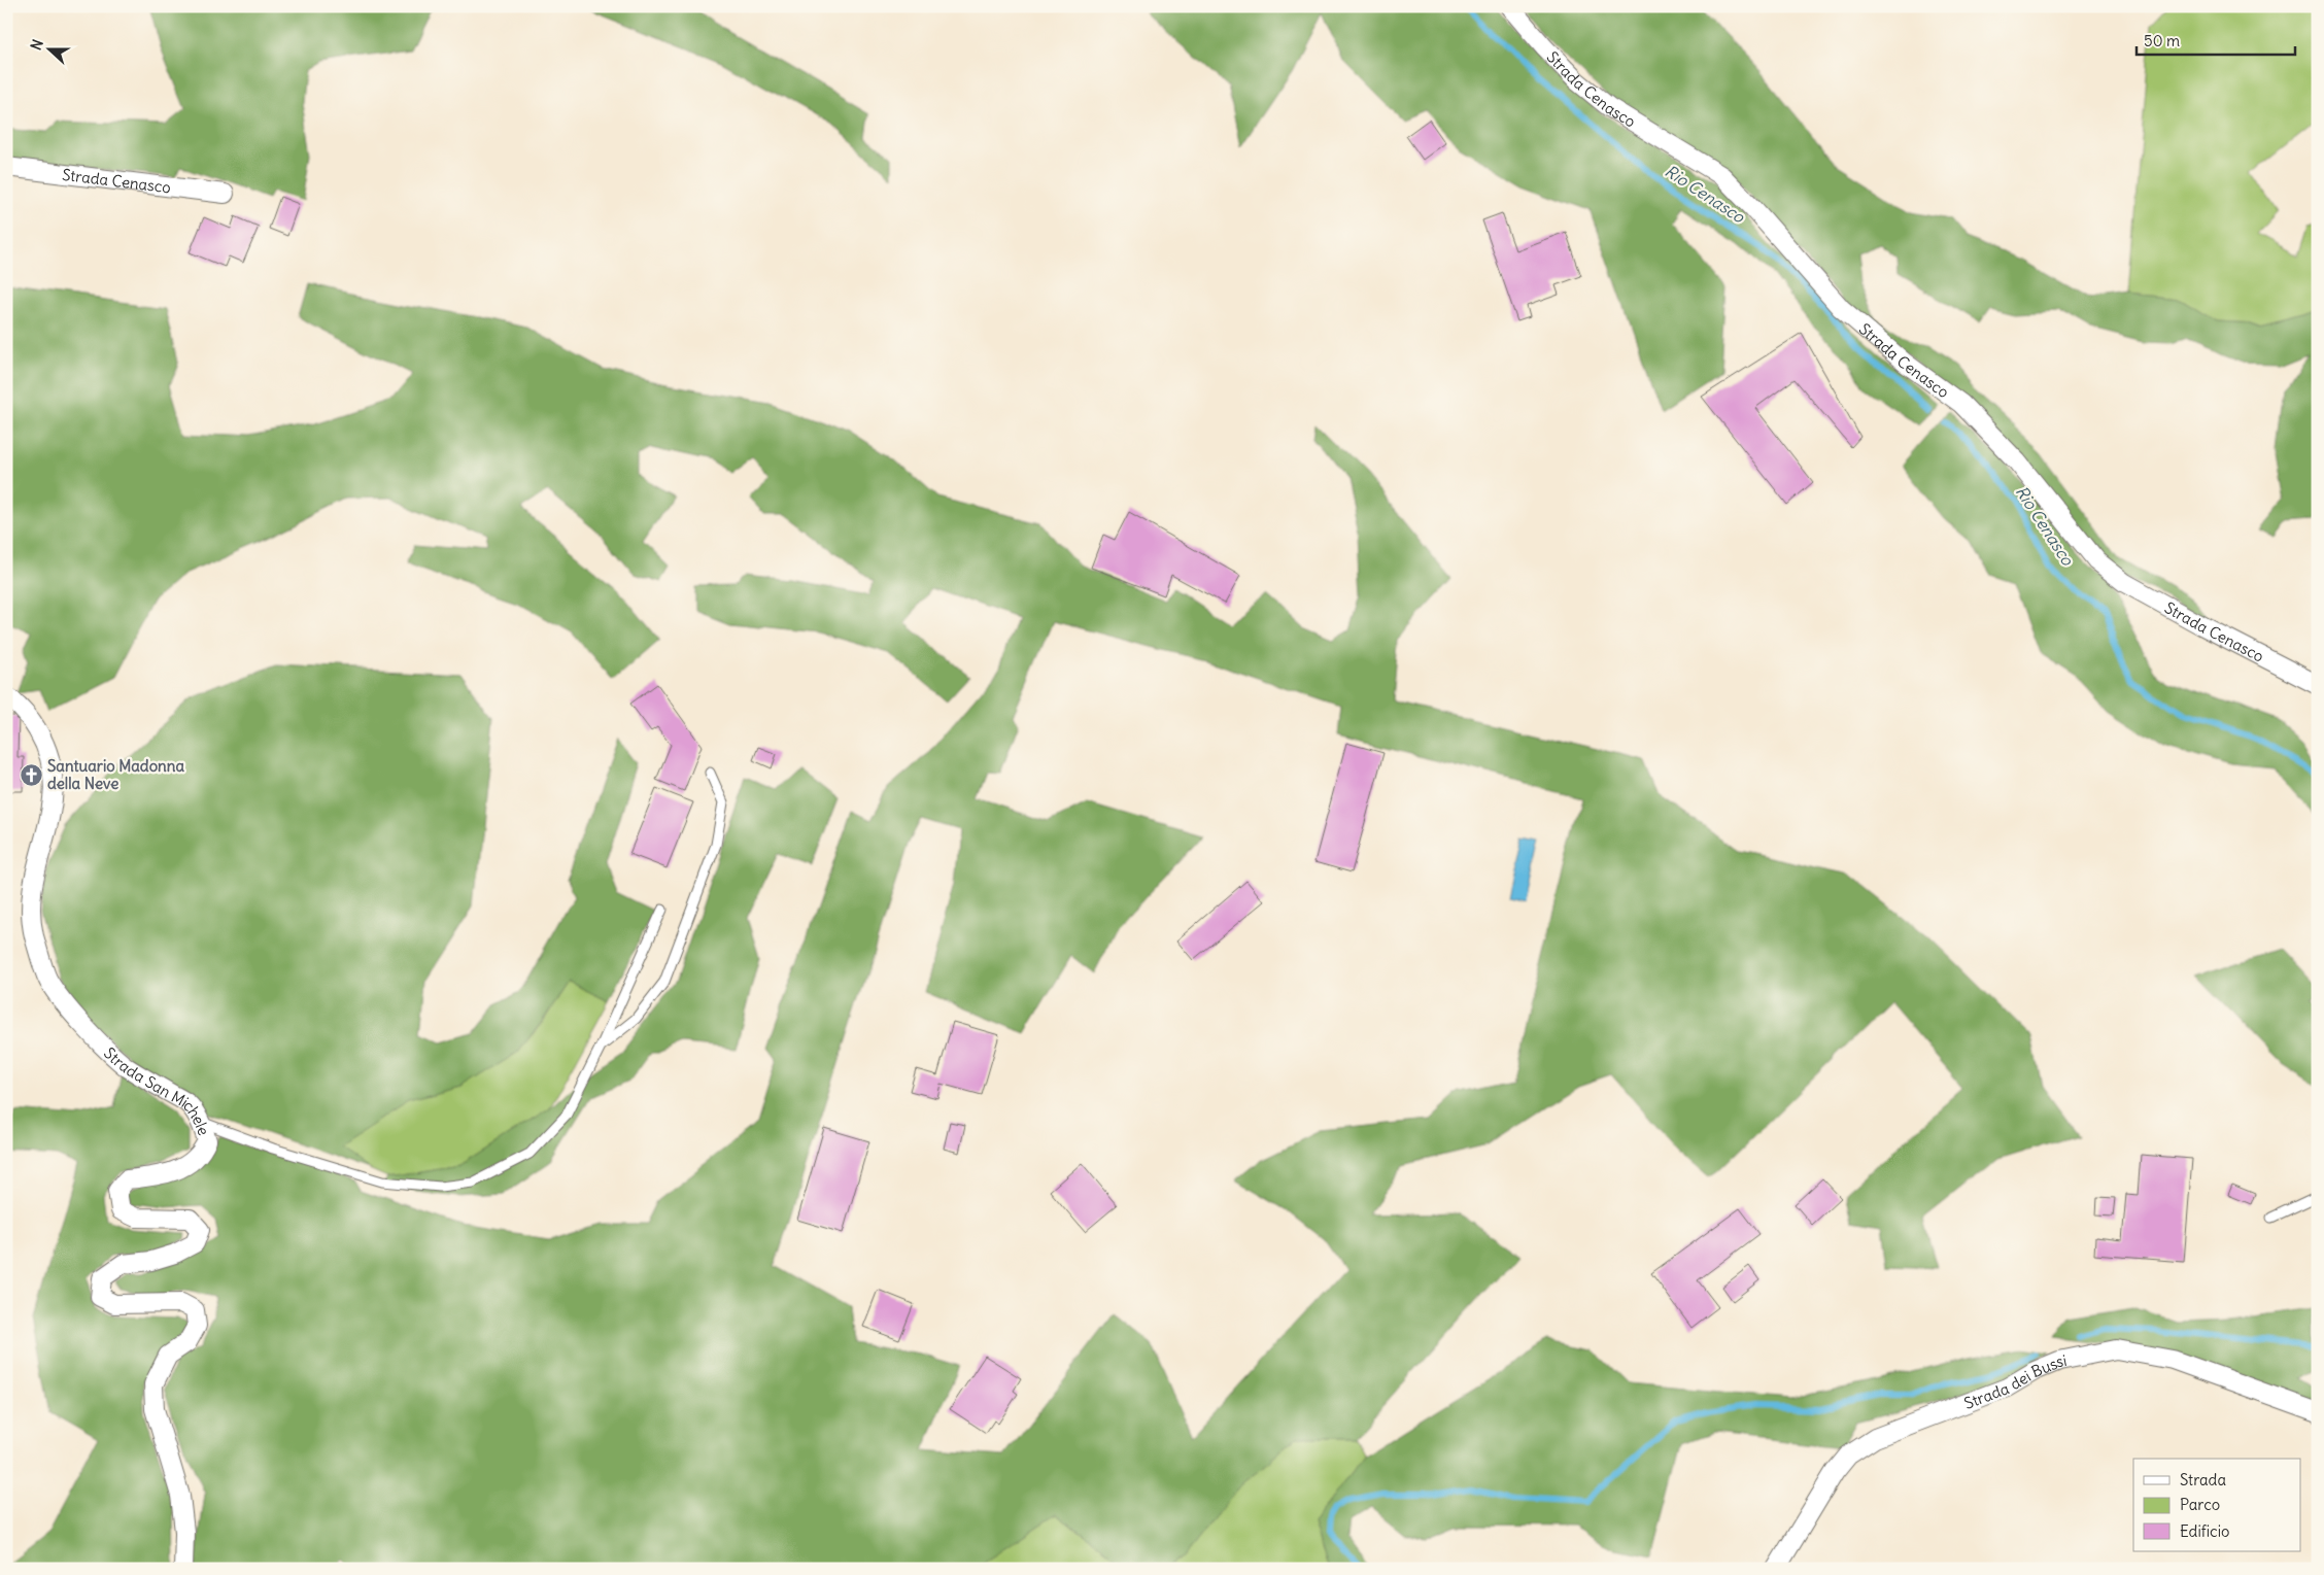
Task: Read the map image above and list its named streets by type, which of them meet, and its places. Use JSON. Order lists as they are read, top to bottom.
{
  "streets": {
    "street": ["Strada Cenasco", "Strada San Michele", "Strada dei Bussi"]
  },
  "water": ["Rio Cenasco"],
  "places": {
    "church": ["Santuario Madonna della Neve"]
  },
  "legend": ["Strada", "Parco", "Edificio"],
  "scale_bar": "50 m",
  "north": "left"
}
